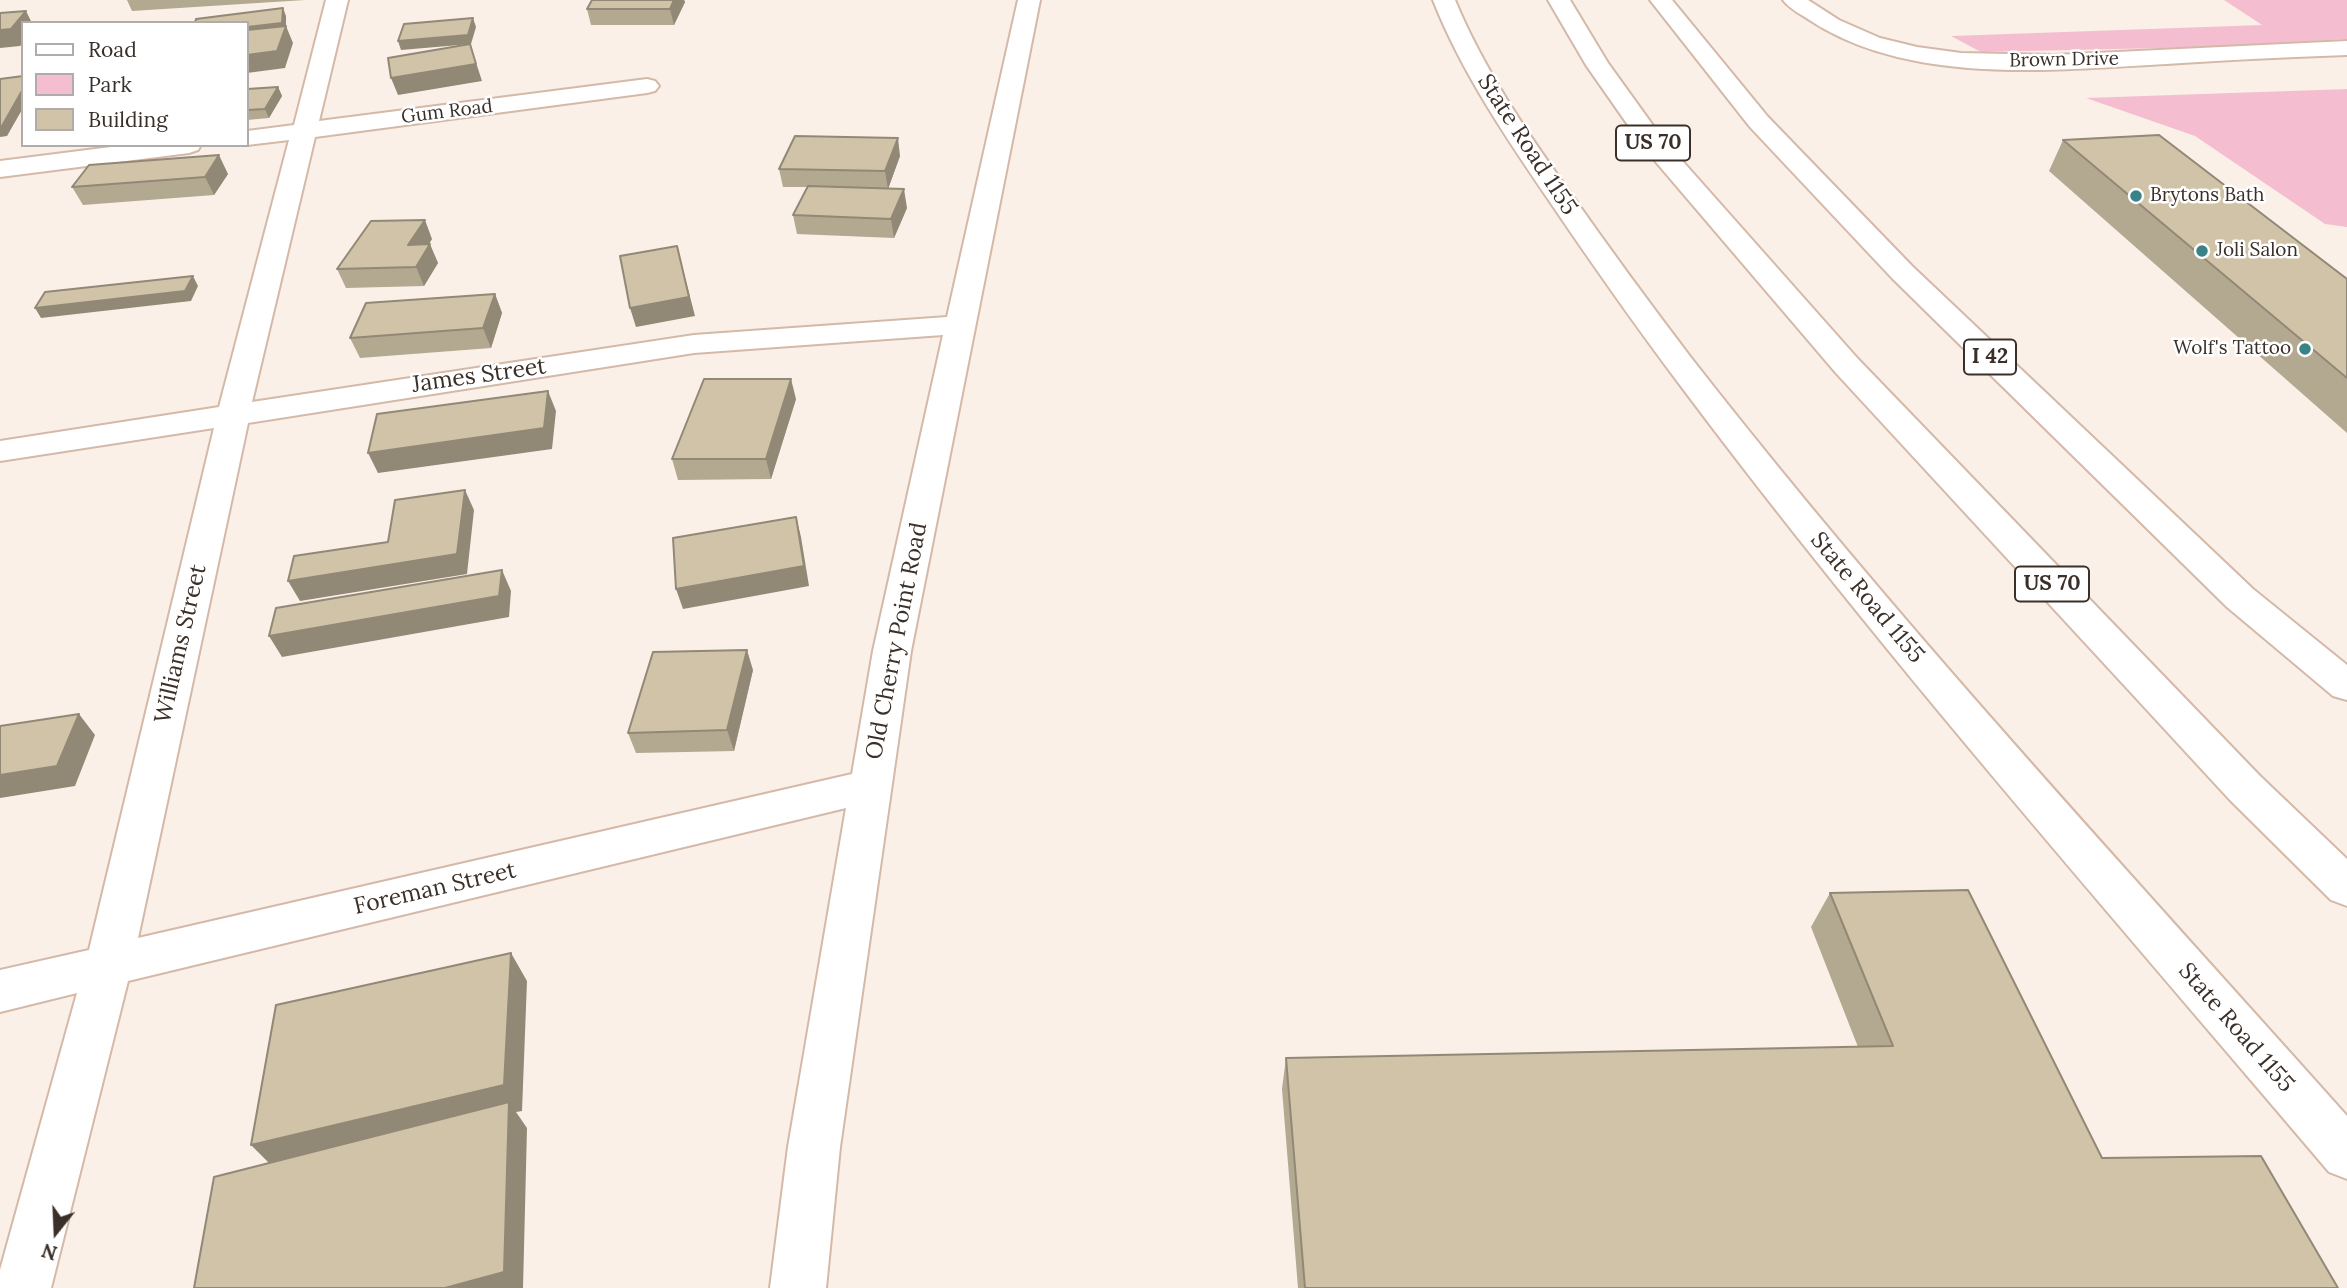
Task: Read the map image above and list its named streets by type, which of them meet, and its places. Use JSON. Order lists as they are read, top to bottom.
{
  "streets": {
    "main road": [
      "Brown Drive",
      "Gum Road",
      "US 70",
      "State Road 1155",
      "I 42",
      "James Street",
      "Old Cherry Point Road",
      "Williams Street",
      "Foreman Street"
    ]
  },
  "crossings": [
    ["Gum Road", "Williams Street"],
    ["James Street", "Old Cherry Point Road"],
    ["James Street", "Williams Street"],
    ["Old Cherry Point Road", "Foreman Street"],
    ["Williams Street", "Foreman Street"]
  ],
  "places": ["Brytons Bath", "Joli Salon", "Wolf's Tattoo"],
  "legend": ["Road", "Park", "Building"],
  "north": "bottom"
}
